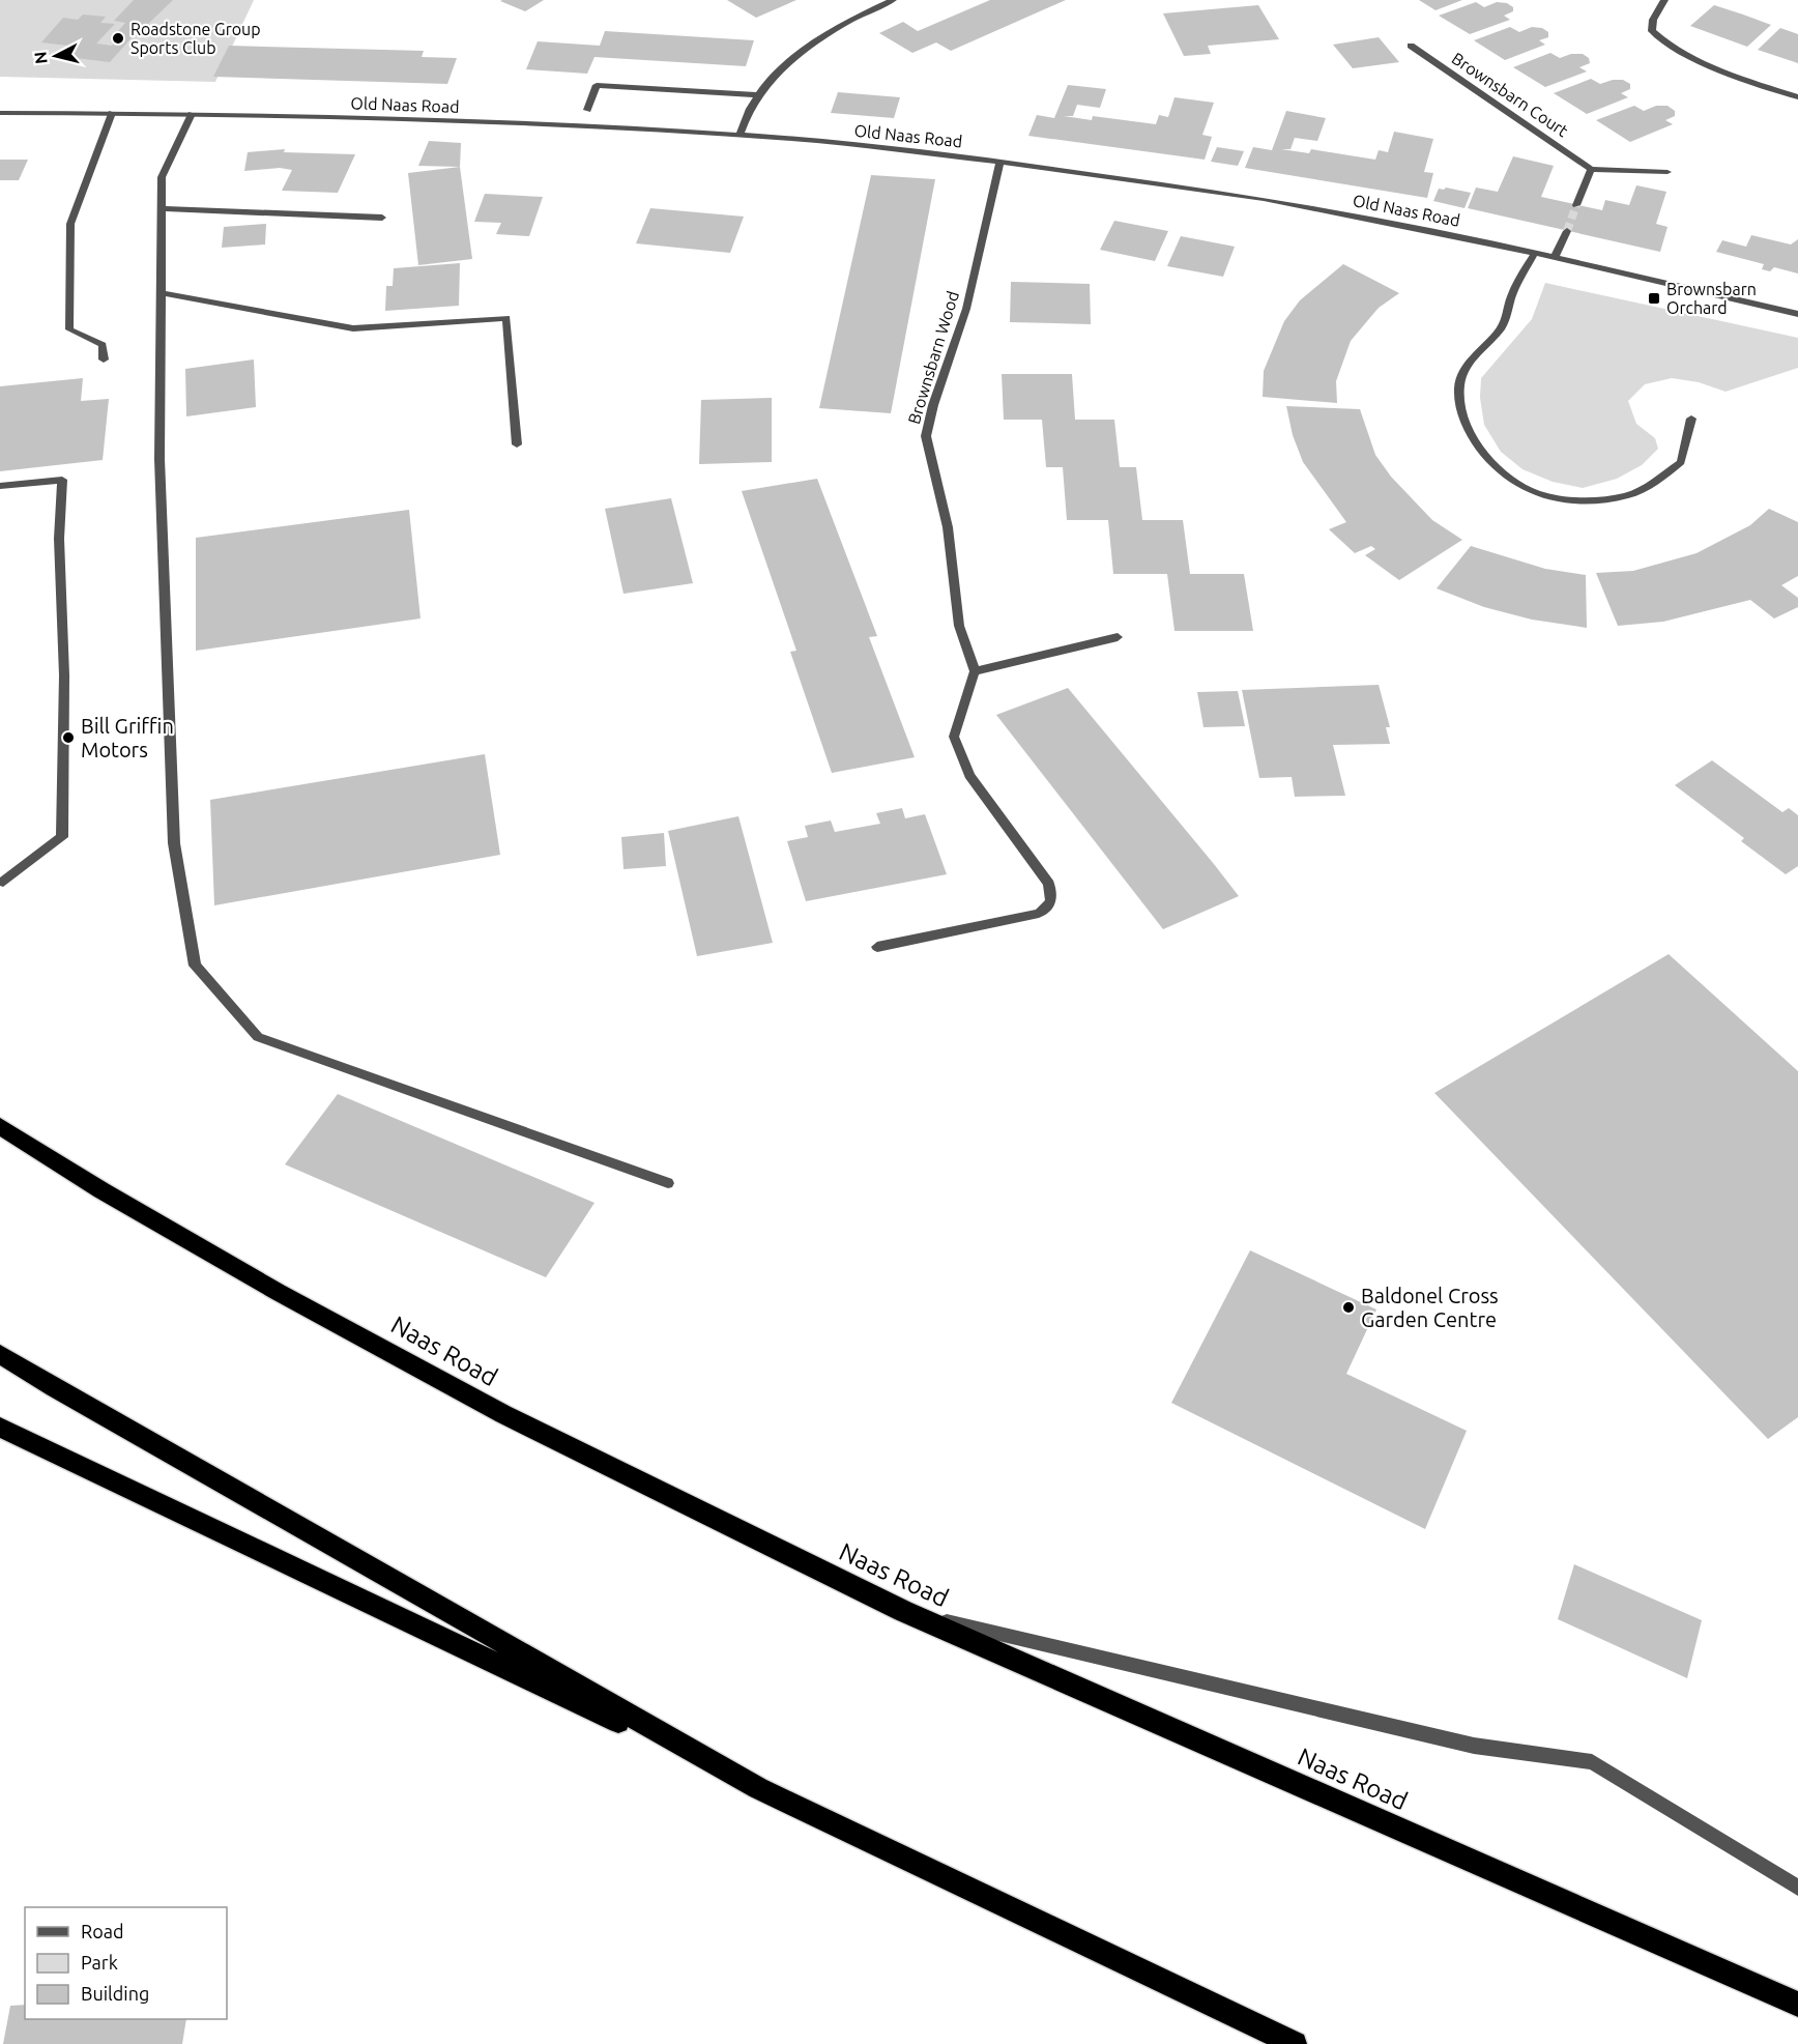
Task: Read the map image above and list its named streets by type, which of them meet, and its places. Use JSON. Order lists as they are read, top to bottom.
{
  "streets": {
    "highway": ["Naas Road"],
    "street": ["Brownsbarn Court", "Old Naas Road", "Brownsbarn Wood"]
  },
  "crossings": [
    ["Old Naas Road", "Brownsbarn Wood"]
  ],
  "places": {
    "other": ["Roadstone Group Sports Club", "Bill Griffin Motors", "Baldonel Cross Garden Centre"],
    "transit": ["Brownsbarn Orchard"]
  },
  "legend": ["Road", "Park", "Building"],
  "north": "left"
}
